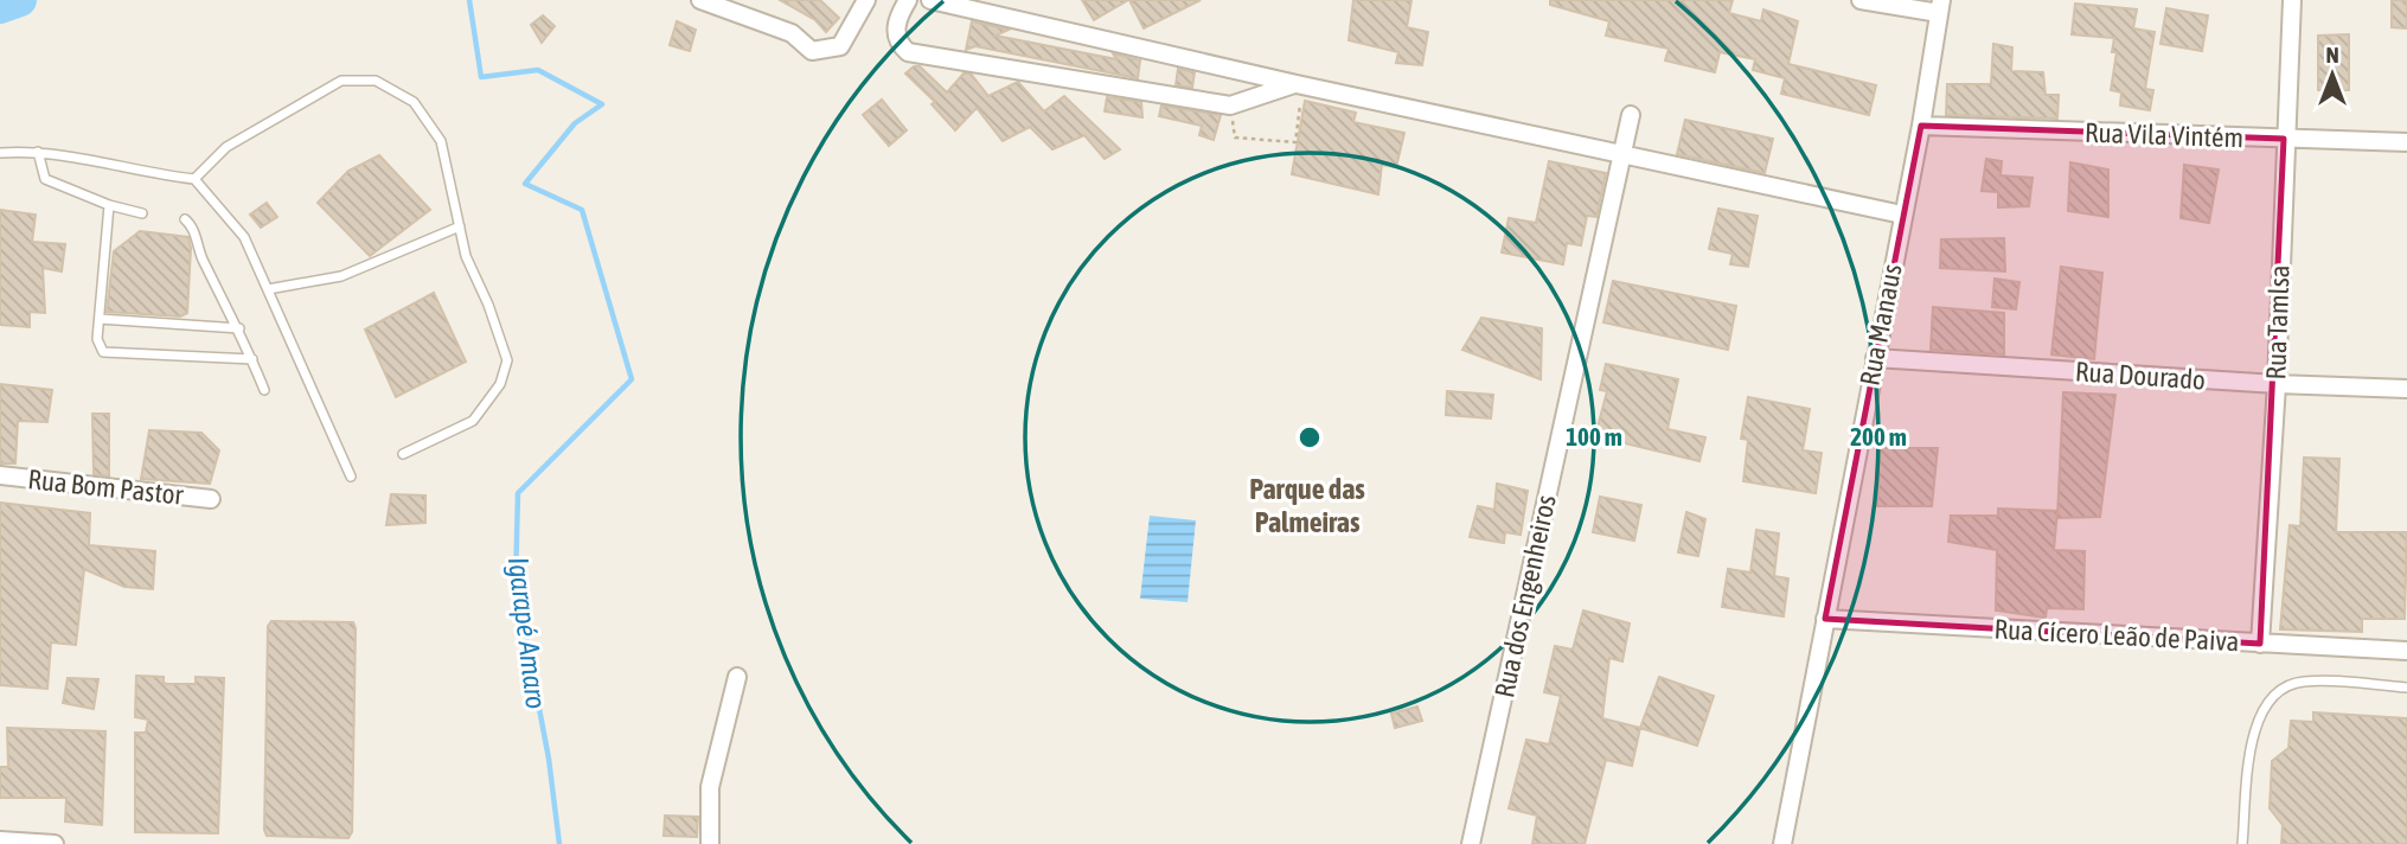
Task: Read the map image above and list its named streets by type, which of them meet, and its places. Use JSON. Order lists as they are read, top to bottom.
{
  "streets": {
    "street": [
      "Rua Vila Vintém",
      "Rua Tamlsa",
      "Rua Manaus",
      "Rua Dourado",
      "Rua Bom Pastor",
      "Rua dos Engenheiros",
      "Rua Cícero Leão de Paiva"
    ]
  },
  "crossings": [
    ["Rua Vila Vintém", "Rua Tamlsa"],
    ["Rua Vila Vintém", "Rua Manaus"],
    ["Rua Tamlsa", "Rua Dourado"],
    ["Rua Tamlsa", "Rua Cícero Leão de Paiva"],
    ["Rua Manaus", "Rua Dourado"],
    ["Rua Manaus", "Rua Cícero Leão de Paiva"]
  ],
  "districts": ["Parque das Palmeiras"],
  "water": ["Igarapé Amaro"],
  "north": "top",
  "rings": ["100 m", "200 m"]
}
